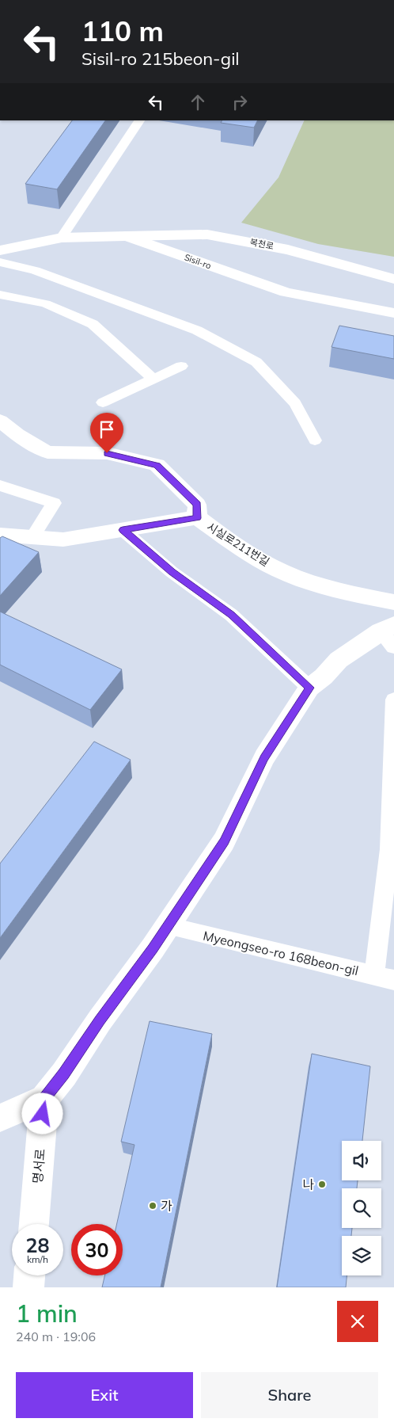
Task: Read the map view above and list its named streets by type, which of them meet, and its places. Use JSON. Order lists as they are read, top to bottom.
{
  "streets": {
    "street": [
      "복천로",
      "Sisil-ro",
      "시실로211번길",
      "명서로"
    ],
    "lane": ["Myeongseo-ro 168beon-gil"]
  },
  "crossings": [
    ["복천로", "Sisil-ro"]
  ],
  "places": ["나", "가"],
  "page": {
    "turn": ["110 m", "Sisil-ro 215beon-gil"],
    "speed": "28 km/h",
    "limit": "30",
    "heading": ["1 min", "240 m · 19:06"],
    "buttons": ["Exit", "Share"]
  }
}
